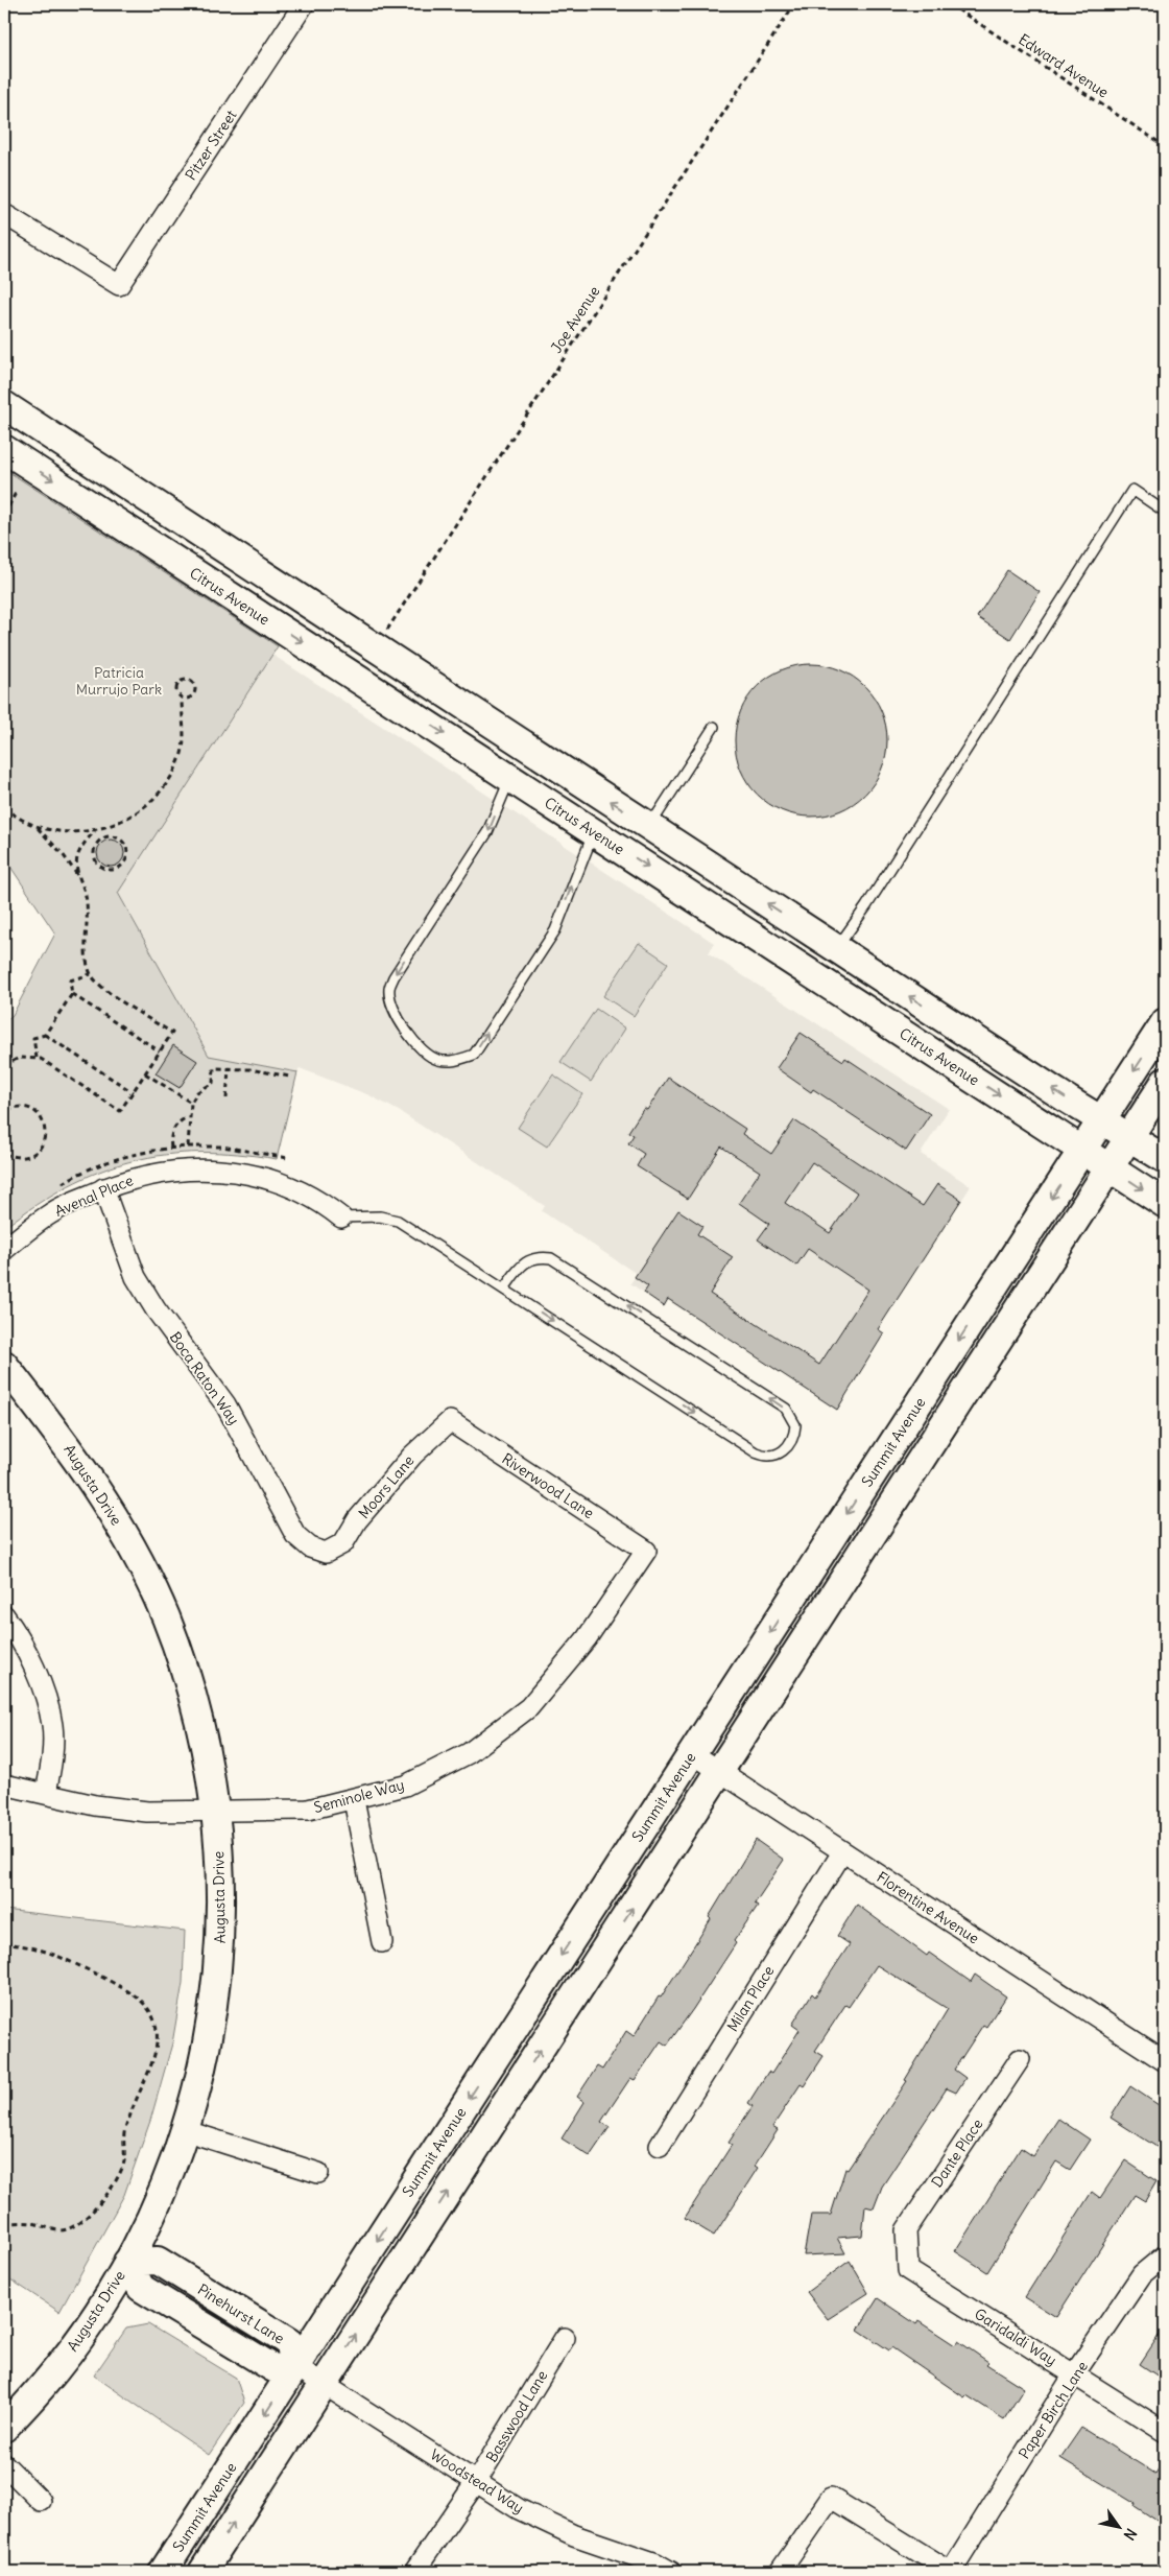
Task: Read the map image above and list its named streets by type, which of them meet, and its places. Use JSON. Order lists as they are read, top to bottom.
{
  "streets": {
    "main road": [
      "Citrus Avenue",
      "Summit Avenue",
      "Augusta Drive",
      "Pinehurst Lane"
    ],
    "street": [
      "Pitzer Street",
      "Avenal Place",
      "Boca Raton Way",
      "Riverwood Lane",
      "Moors Lane",
      "Seminole Way",
      "Florentine Avenue",
      "Milan Place",
      "Dante Place",
      "Garidaldi Way",
      "Paper Birch Lane",
      "Basswood Lane",
      "Woodstead Way"
    ],
    "path": ["Edward Avenue", "Joe Avenue"]
  },
  "crossings": [
    ["Citrus Avenue", "Summit Avenue"],
    ["Avenal Place", "Boca Raton Way"],
    ["Boca Raton Way", "Moors Lane"],
    ["Summit Avenue", "Florentine Avenue"],
    ["Summit Avenue", "Pinehurst Lane"],
    ["Summit Avenue", "Woodstead Way"],
    ["Augusta Drive", "Seminole Way"],
    ["Augusta Drive", "Pinehurst Lane"],
    ["Riverwood Lane", "Moors Lane"],
    ["Riverwood Lane", "Seminole Way"],
    ["Florentine Avenue", "Milan Place"],
    ["Dante Place", "Garidaldi Way"],
    ["Pinehurst Lane", "Woodstead Way"],
    ["Garidaldi Way", "Paper Birch Lane"],
    ["Basswood Lane", "Woodstead Way"]
  ],
  "parks": ["Patricia Murrujo Park"],
  "north": "bottom right"
}
